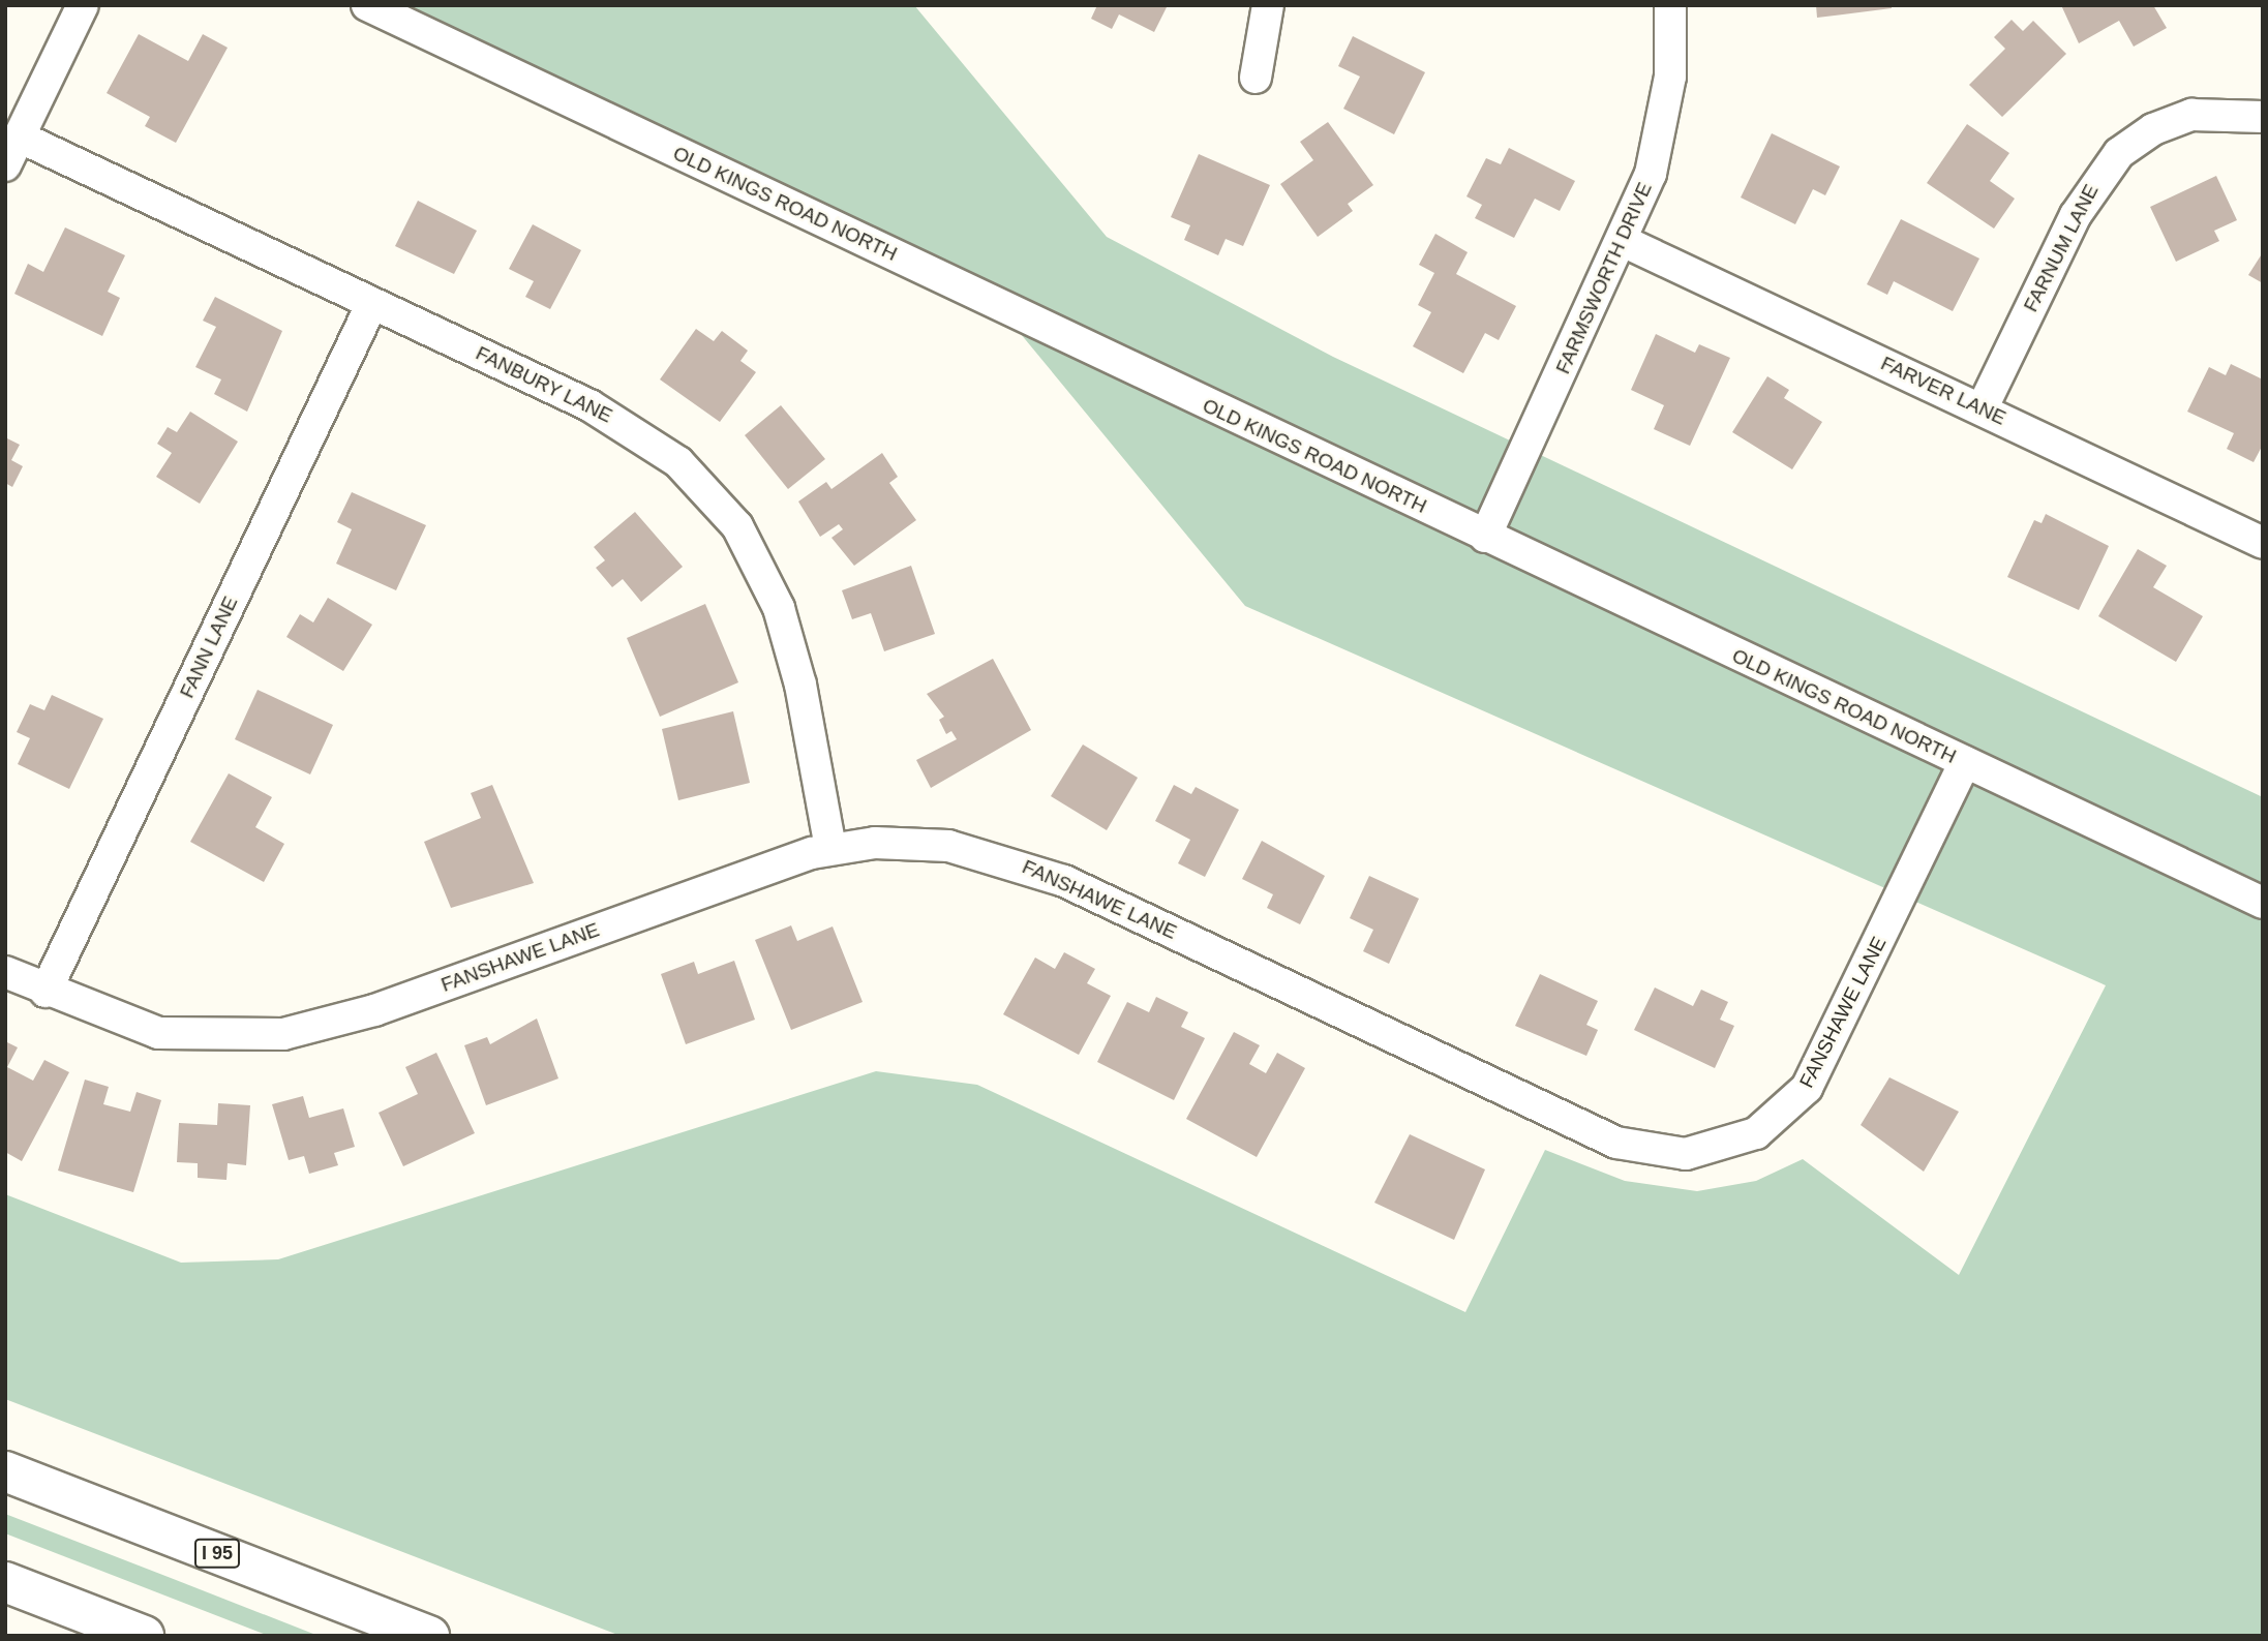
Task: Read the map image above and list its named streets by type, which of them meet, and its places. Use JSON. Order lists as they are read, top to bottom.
{
  "streets": {
    "highway": ["I 95"],
    "street": [
      "OLD KINGS ROAD NORTH",
      "FARNUM LANE",
      "FARMSWORTH DRIVE",
      "FANBURY LANE",
      "FARVER LANE",
      "FANN LANE",
      "FANSHAWE LANE"
    ]
  },
  "crossings": [
    ["OLD KINGS ROAD NORTH", "FARMSWORTH DRIVE"],
    ["OLD KINGS ROAD NORTH", "FANSHAWE LANE"],
    ["FARNUM LANE", "FARVER LANE"],
    ["FARMSWORTH DRIVE", "FARVER LANE"],
    ["FANBURY LANE", "FANN LANE"],
    ["FANBURY LANE", "FANSHAWE LANE"],
    ["FANN LANE", "FANSHAWE LANE"]
  ]
}
